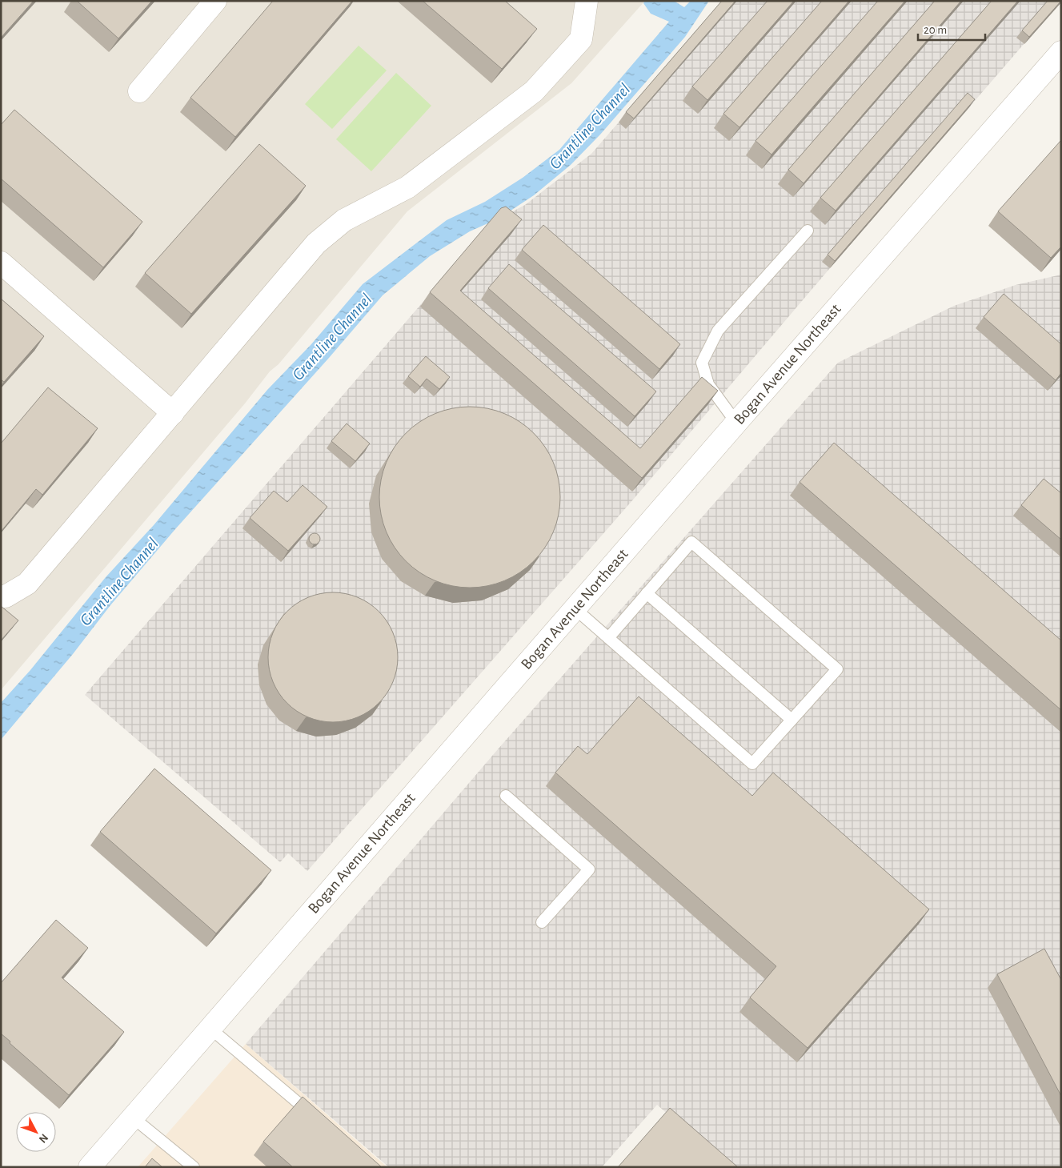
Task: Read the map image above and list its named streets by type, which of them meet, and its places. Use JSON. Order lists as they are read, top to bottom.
{
  "streets": {
    "street": ["Bogan Avenue Northeast"]
  },
  "water": ["Grantline Channel"],
  "scale_bar": "20 m",
  "north": "bottom right"
}
